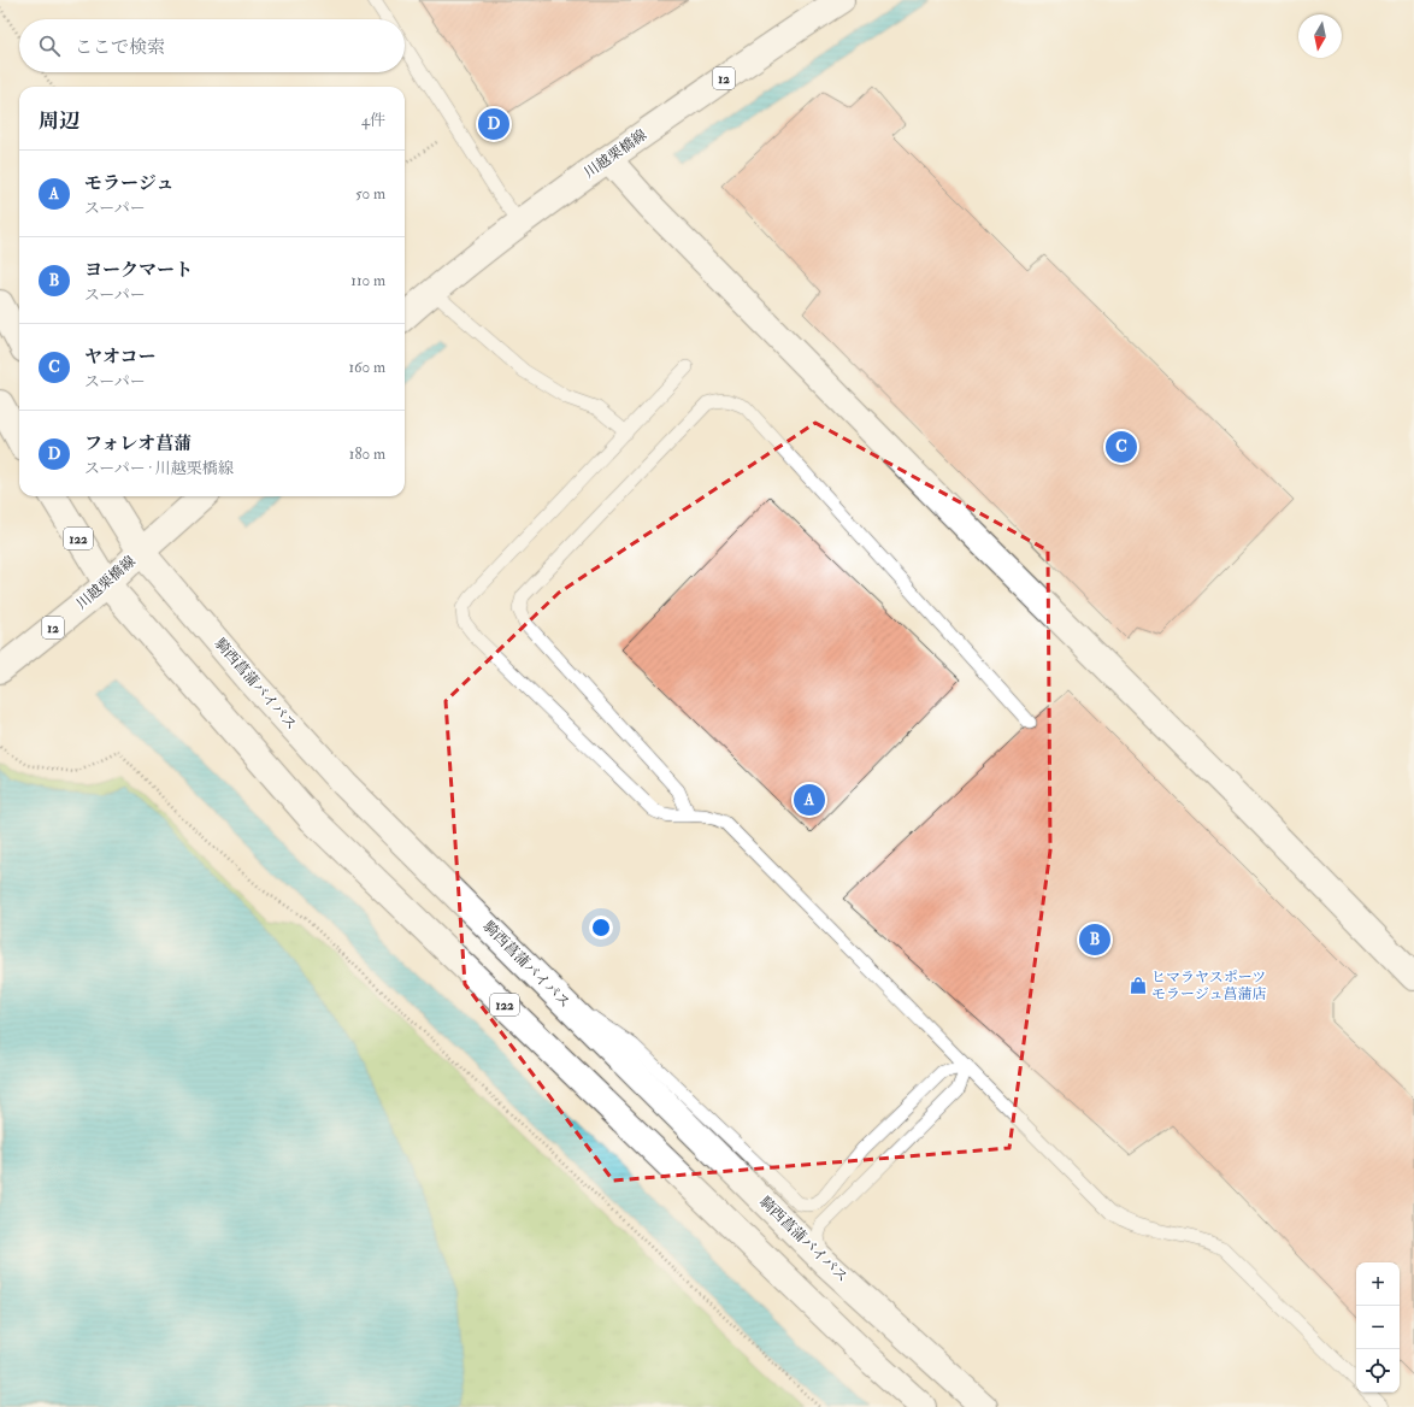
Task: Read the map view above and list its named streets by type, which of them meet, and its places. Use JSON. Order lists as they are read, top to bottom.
{
  "streets": {
    "main road": [
      "12",
      "川越栗橋線",
      "122",
      "騎西菖蒲バイパス"
    ]
  },
  "crossings": [
    ["川越栗橋線", "122"],
    ["川越栗橋線", "騎西菖蒲バイパス"]
  ],
  "places": {
    "shop": ["ヒマラヤスポーツ モラージュ菖蒲店"]
  },
  "north": "bottom",
  "page": {
    "search": "ここで検索",
    "heading": ["周辺", "4件"],
    "pins": [
      "D",
      "C",
      "A",
      "B"
    ],
    "list": [
      {
        "mark": "A",
        "name": "モラージュ",
        "note": "スーパー",
        "value": "50 m"
      },
      {
        "mark": "B",
        "name": "ヨークマート",
        "note": "スーパー",
        "value": "110 m"
      },
      {
        "mark": "C",
        "name": "ヤオコー",
        "note": "スーパー",
        "value": "160 m"
      },
      {
        "mark": "D",
        "name": "フォレオ菖蒲",
        "note": "スーパー · 川越栗橋線",
        "value": "180 m"
      }
    ],
    "map_buttons": ["+", "−"]
  }
}
